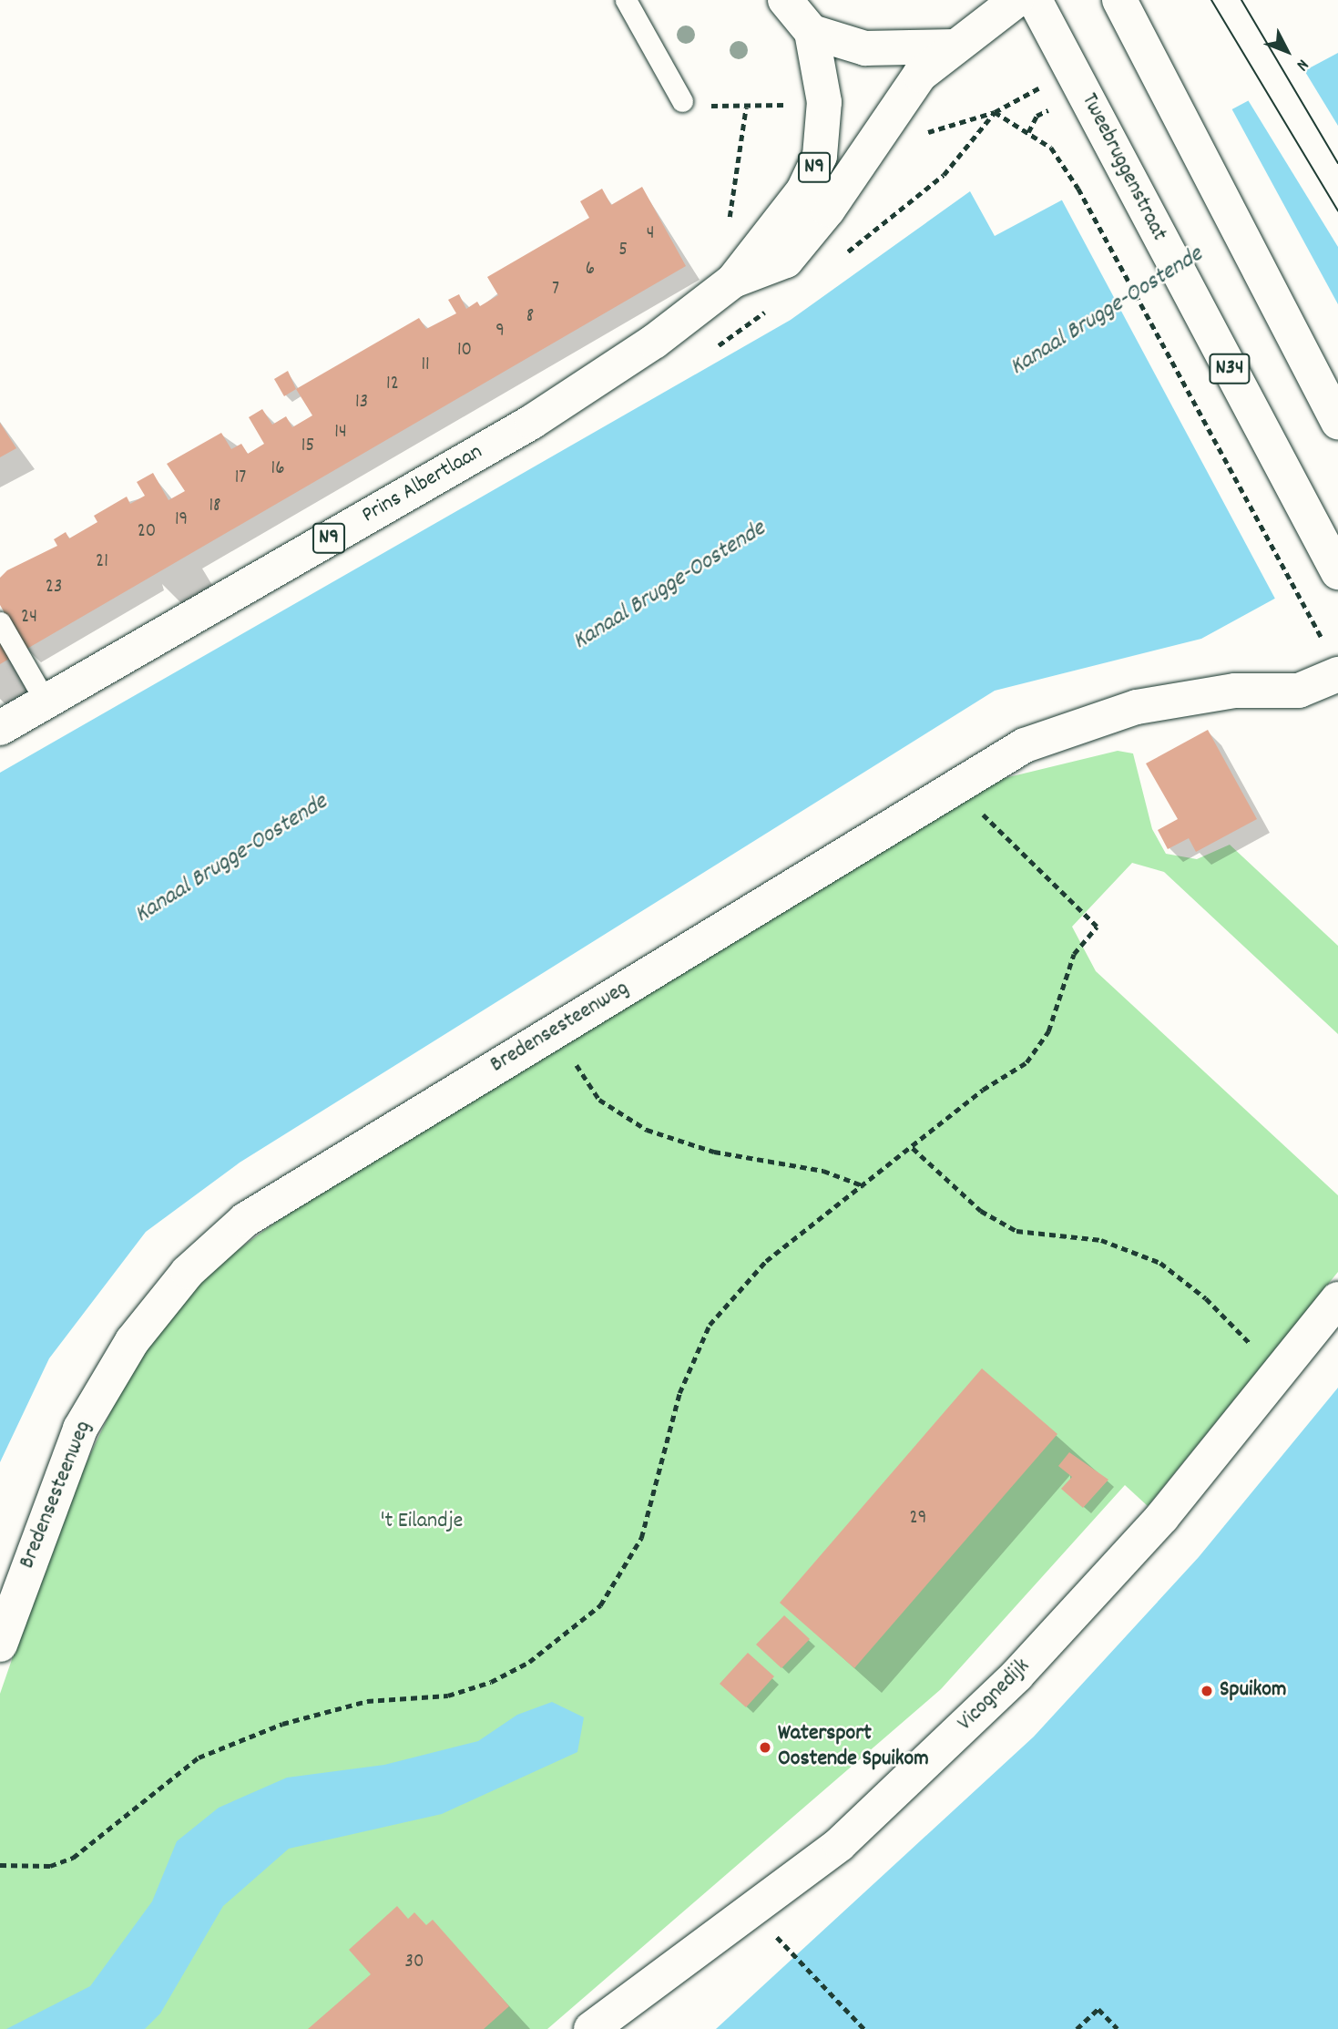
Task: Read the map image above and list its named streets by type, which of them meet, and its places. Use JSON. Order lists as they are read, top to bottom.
{
  "streets": {
    "main road": [
      "N9",
      "Tweebruggenstraat",
      "N34",
      "Prins Albertlaan",
      "Bredensesteenweg",
      "Vicognedijk"
    ]
  },
  "crossings": [
    ["N9", "Prins Albertlaan"]
  ],
  "water": ["Kanaal Brugge-Oostende"],
  "parks": ["'t Eilandje"],
  "places": ["Spuikom", "Watersport Oostende Spuikom"],
  "house_numbers": [
    "4",
    "5",
    "6",
    "7",
    "8",
    "9",
    "10",
    "11",
    "12",
    "13",
    "14",
    "15",
    "16",
    "17",
    "18",
    "19",
    "20",
    "21",
    "23",
    "24",
    "29",
    "30"
  ],
  "north": "bottom right"
}
